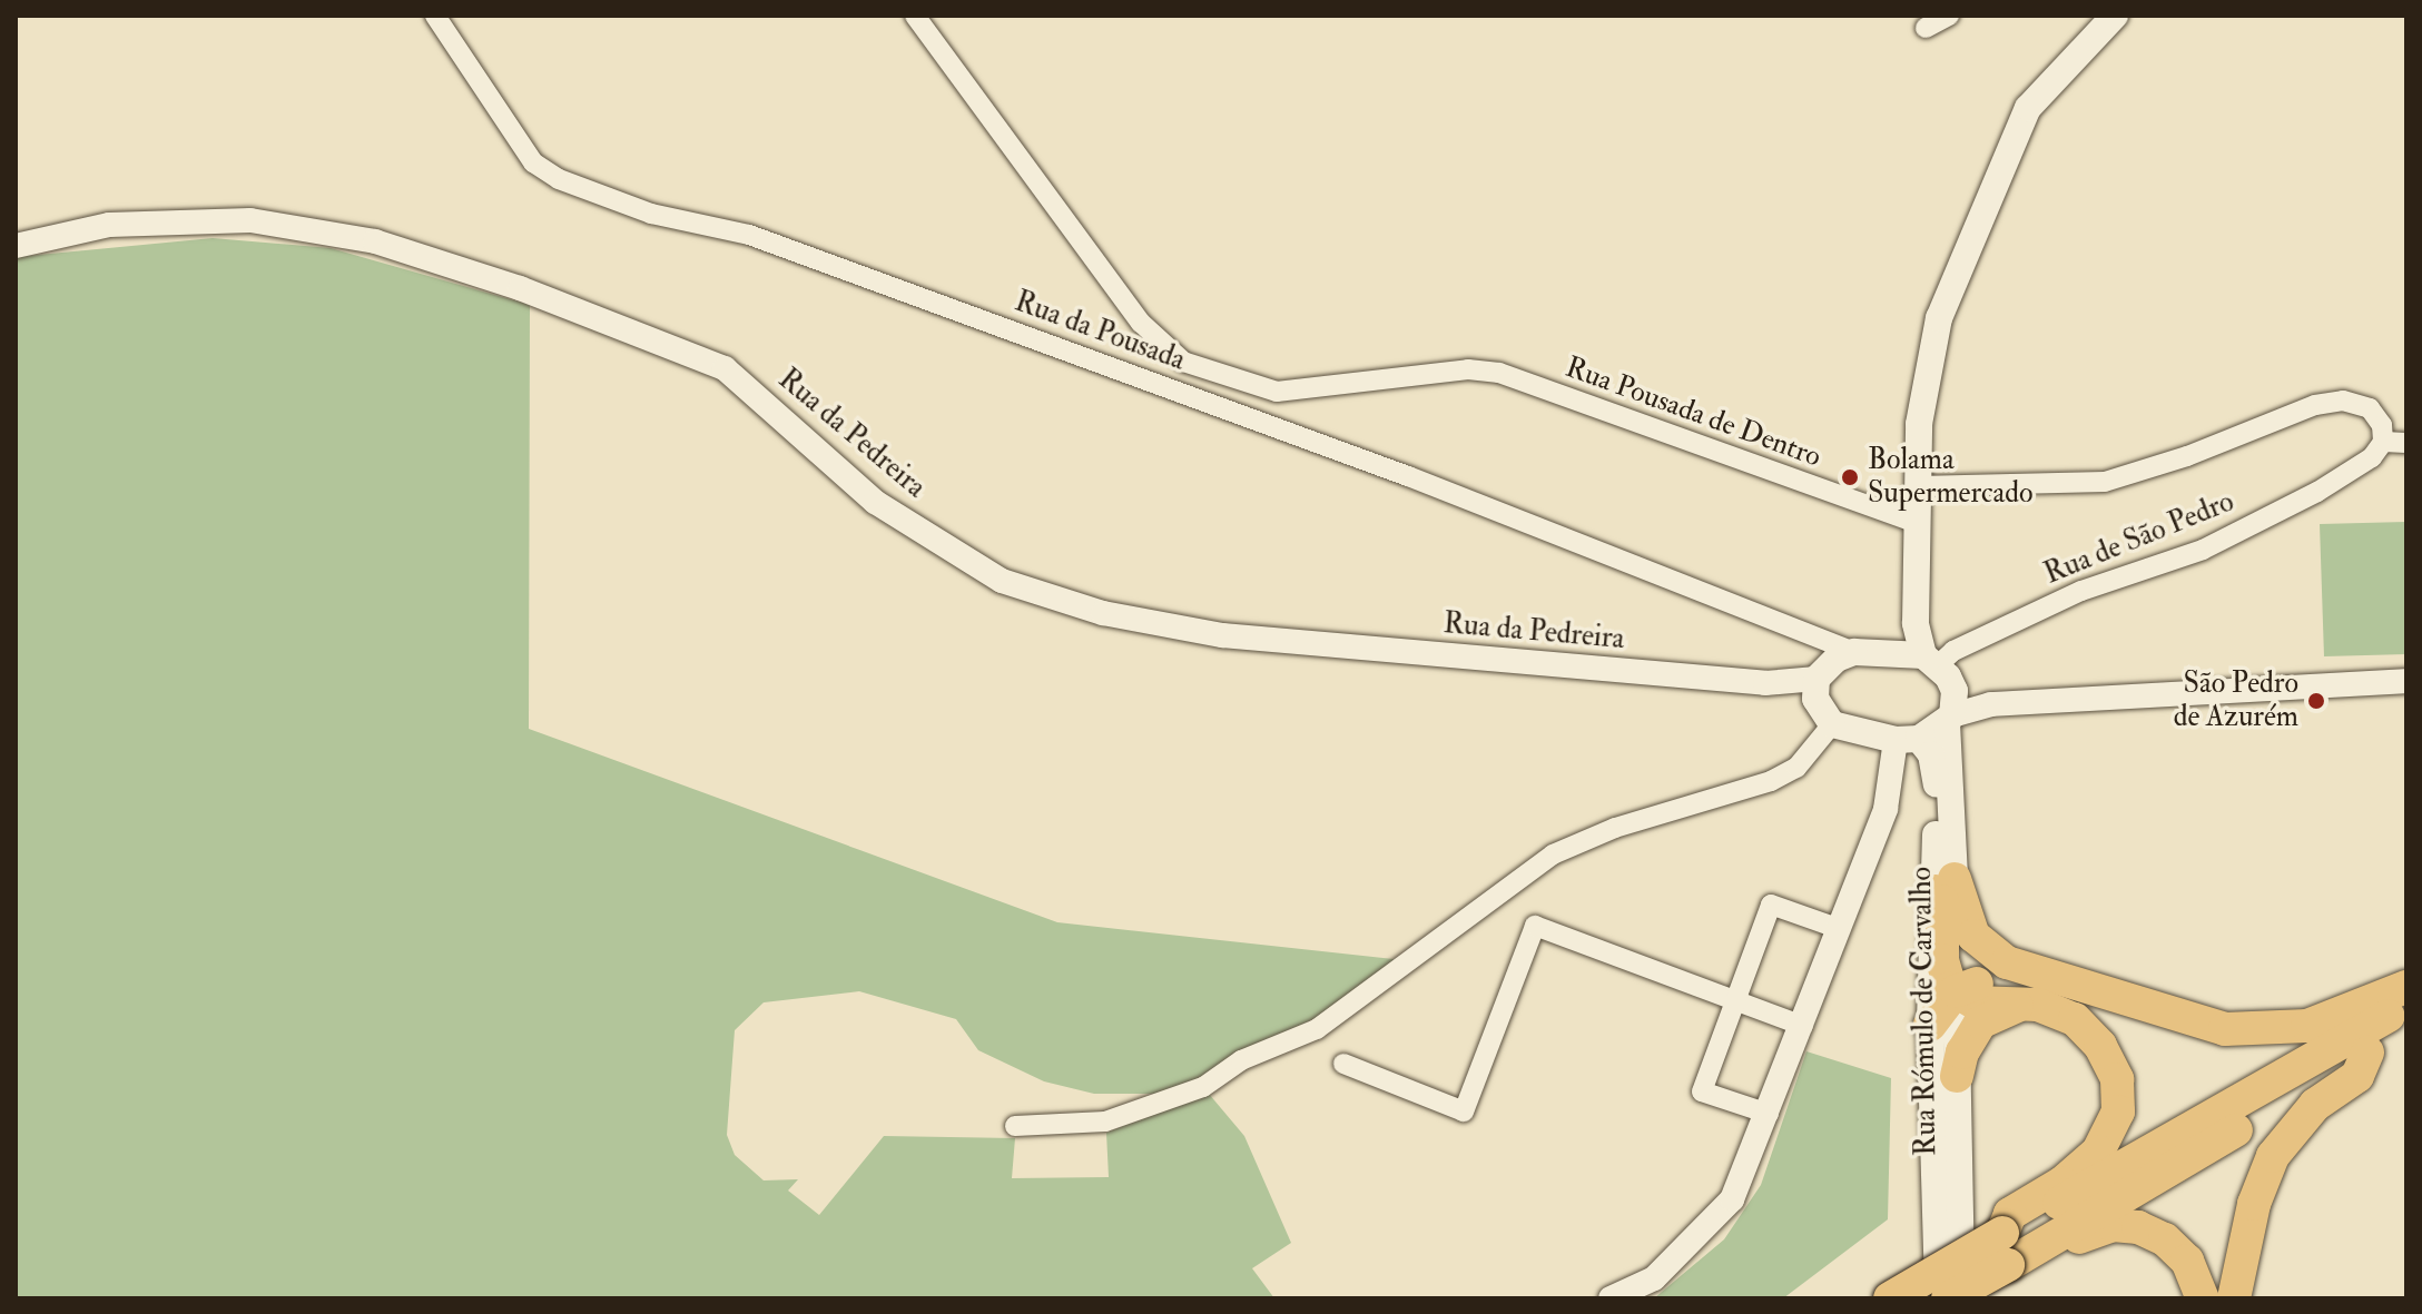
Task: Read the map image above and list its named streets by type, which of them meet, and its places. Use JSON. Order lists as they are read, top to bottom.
{
  "streets": {
    "main road": ["Rua Rómulo de Carvalho"],
    "street": [
      "Rua da Pousada",
      "Rua Pousada de Dentro",
      "Rua da Pedreira",
      "Rua de São Pedro"
    ]
  },
  "places": ["Bolama Supermercado", "São Pedro de Azurém"]
}
